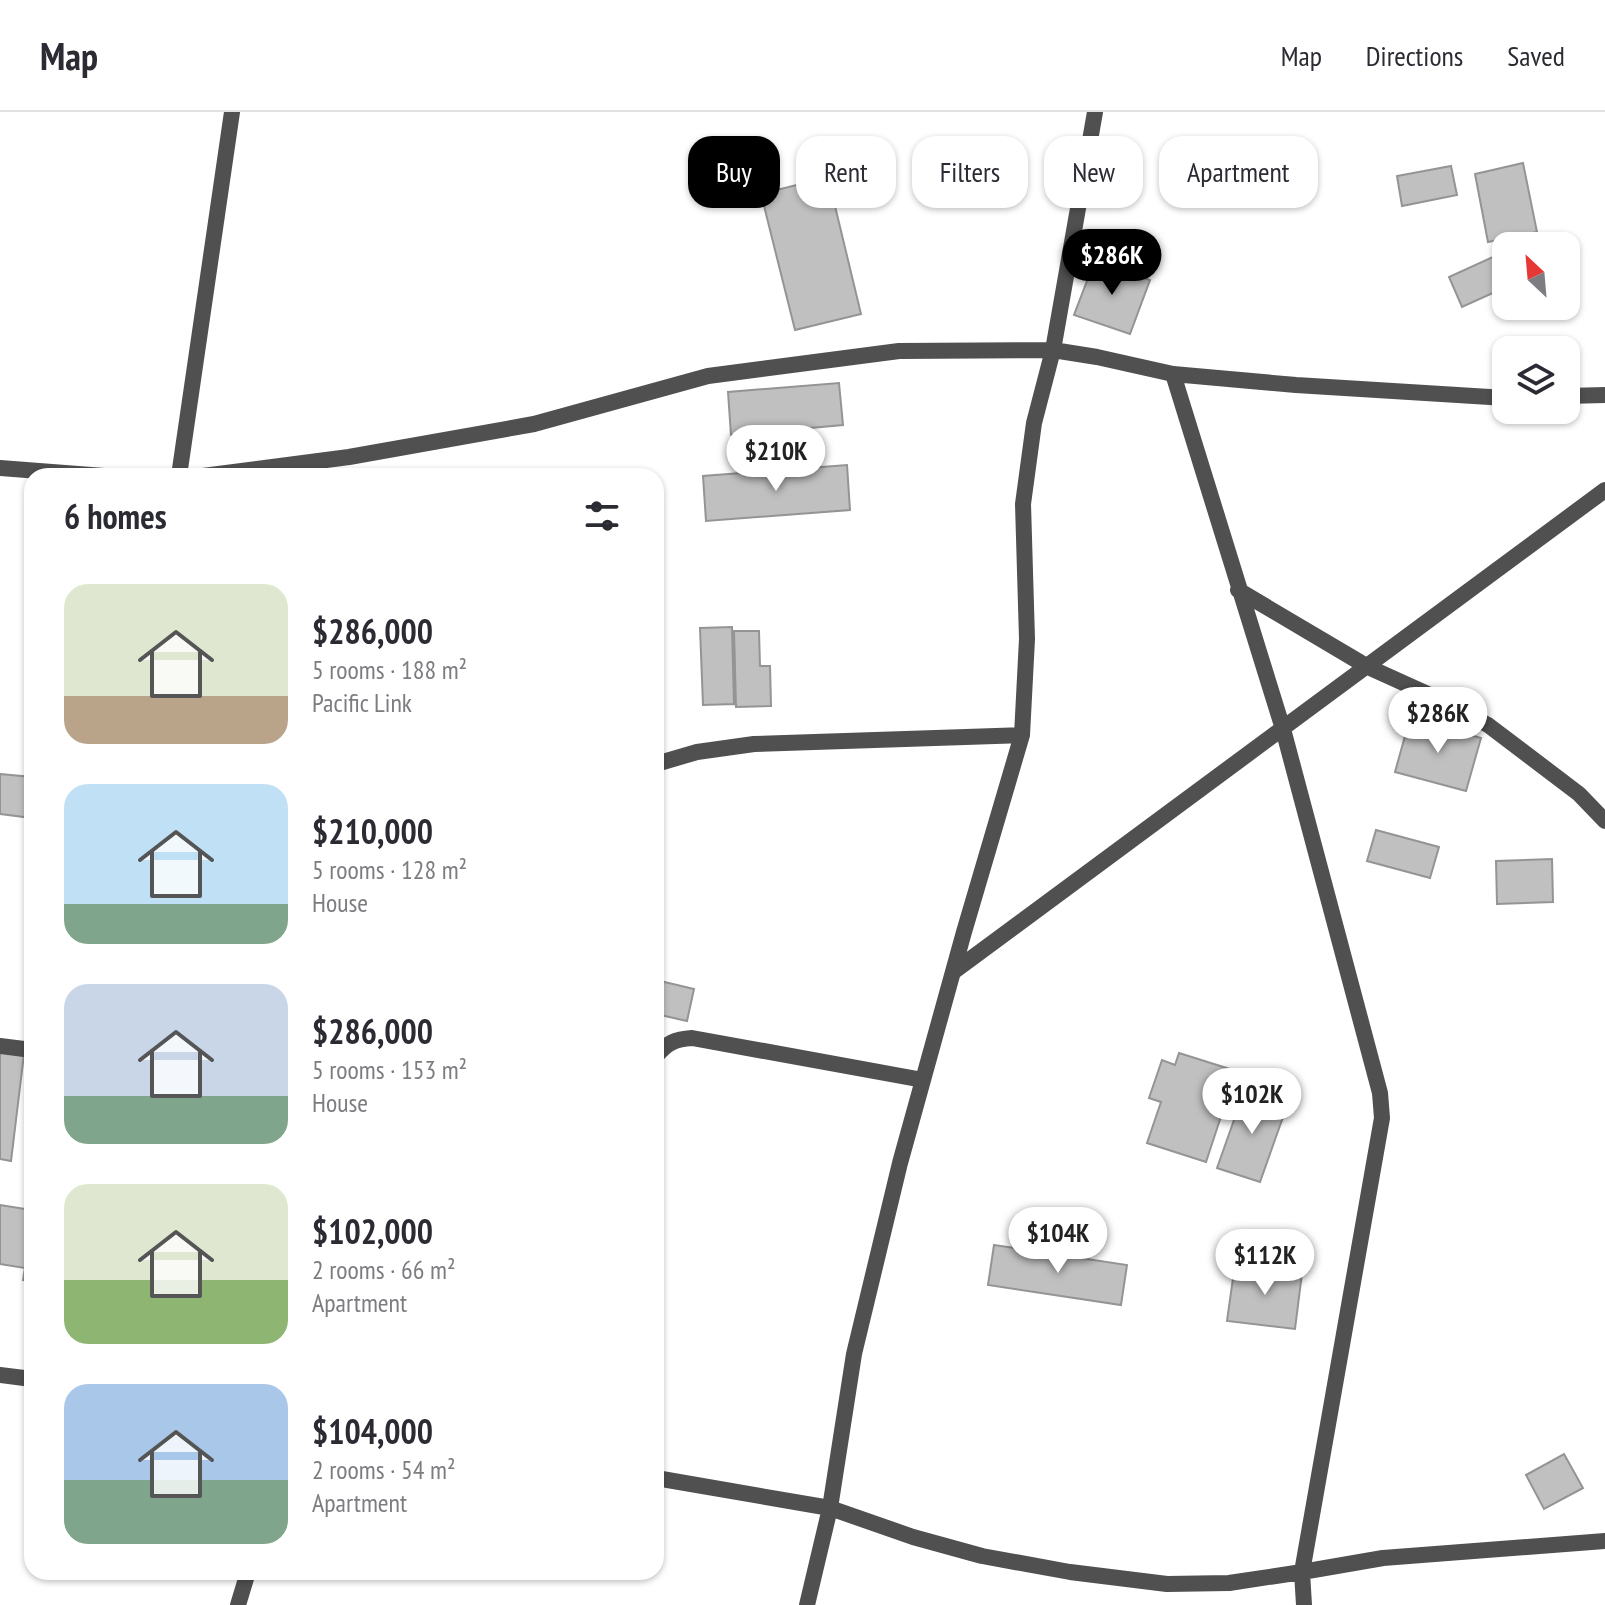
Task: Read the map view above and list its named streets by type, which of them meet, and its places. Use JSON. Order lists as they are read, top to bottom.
{
  "north": "top left",
  "page": {
    "header": "Map",
    "nav": ["Map", "Directions", "Saved"],
    "chip": [
      "Buy",
      "Rent",
      "Filters",
      "New",
      "Apartment"
    ],
    "price": [
      "$286K",
      "$210K",
      "$286K",
      "$102K",
      "$104K",
      "$112K"
    ],
    "heading": "6 homes",
    "list": [
      {
        "name": "$286,000",
        "note": "5 rooms · 188 m² · Pacific Link"
      },
      {
        "name": "$210,000",
        "note": "5 rooms · 128 m² · House"
      },
      {
        "name": "$286,000",
        "note": "5 rooms · 153 m² · House"
      },
      {
        "name": "$102,000",
        "note": "2 rooms · 66 m² · Apartment"
      },
      {
        "name": "$104,000",
        "note": "2 rooms · 54 m² · Apartment"
      }
    ]
  }
}
